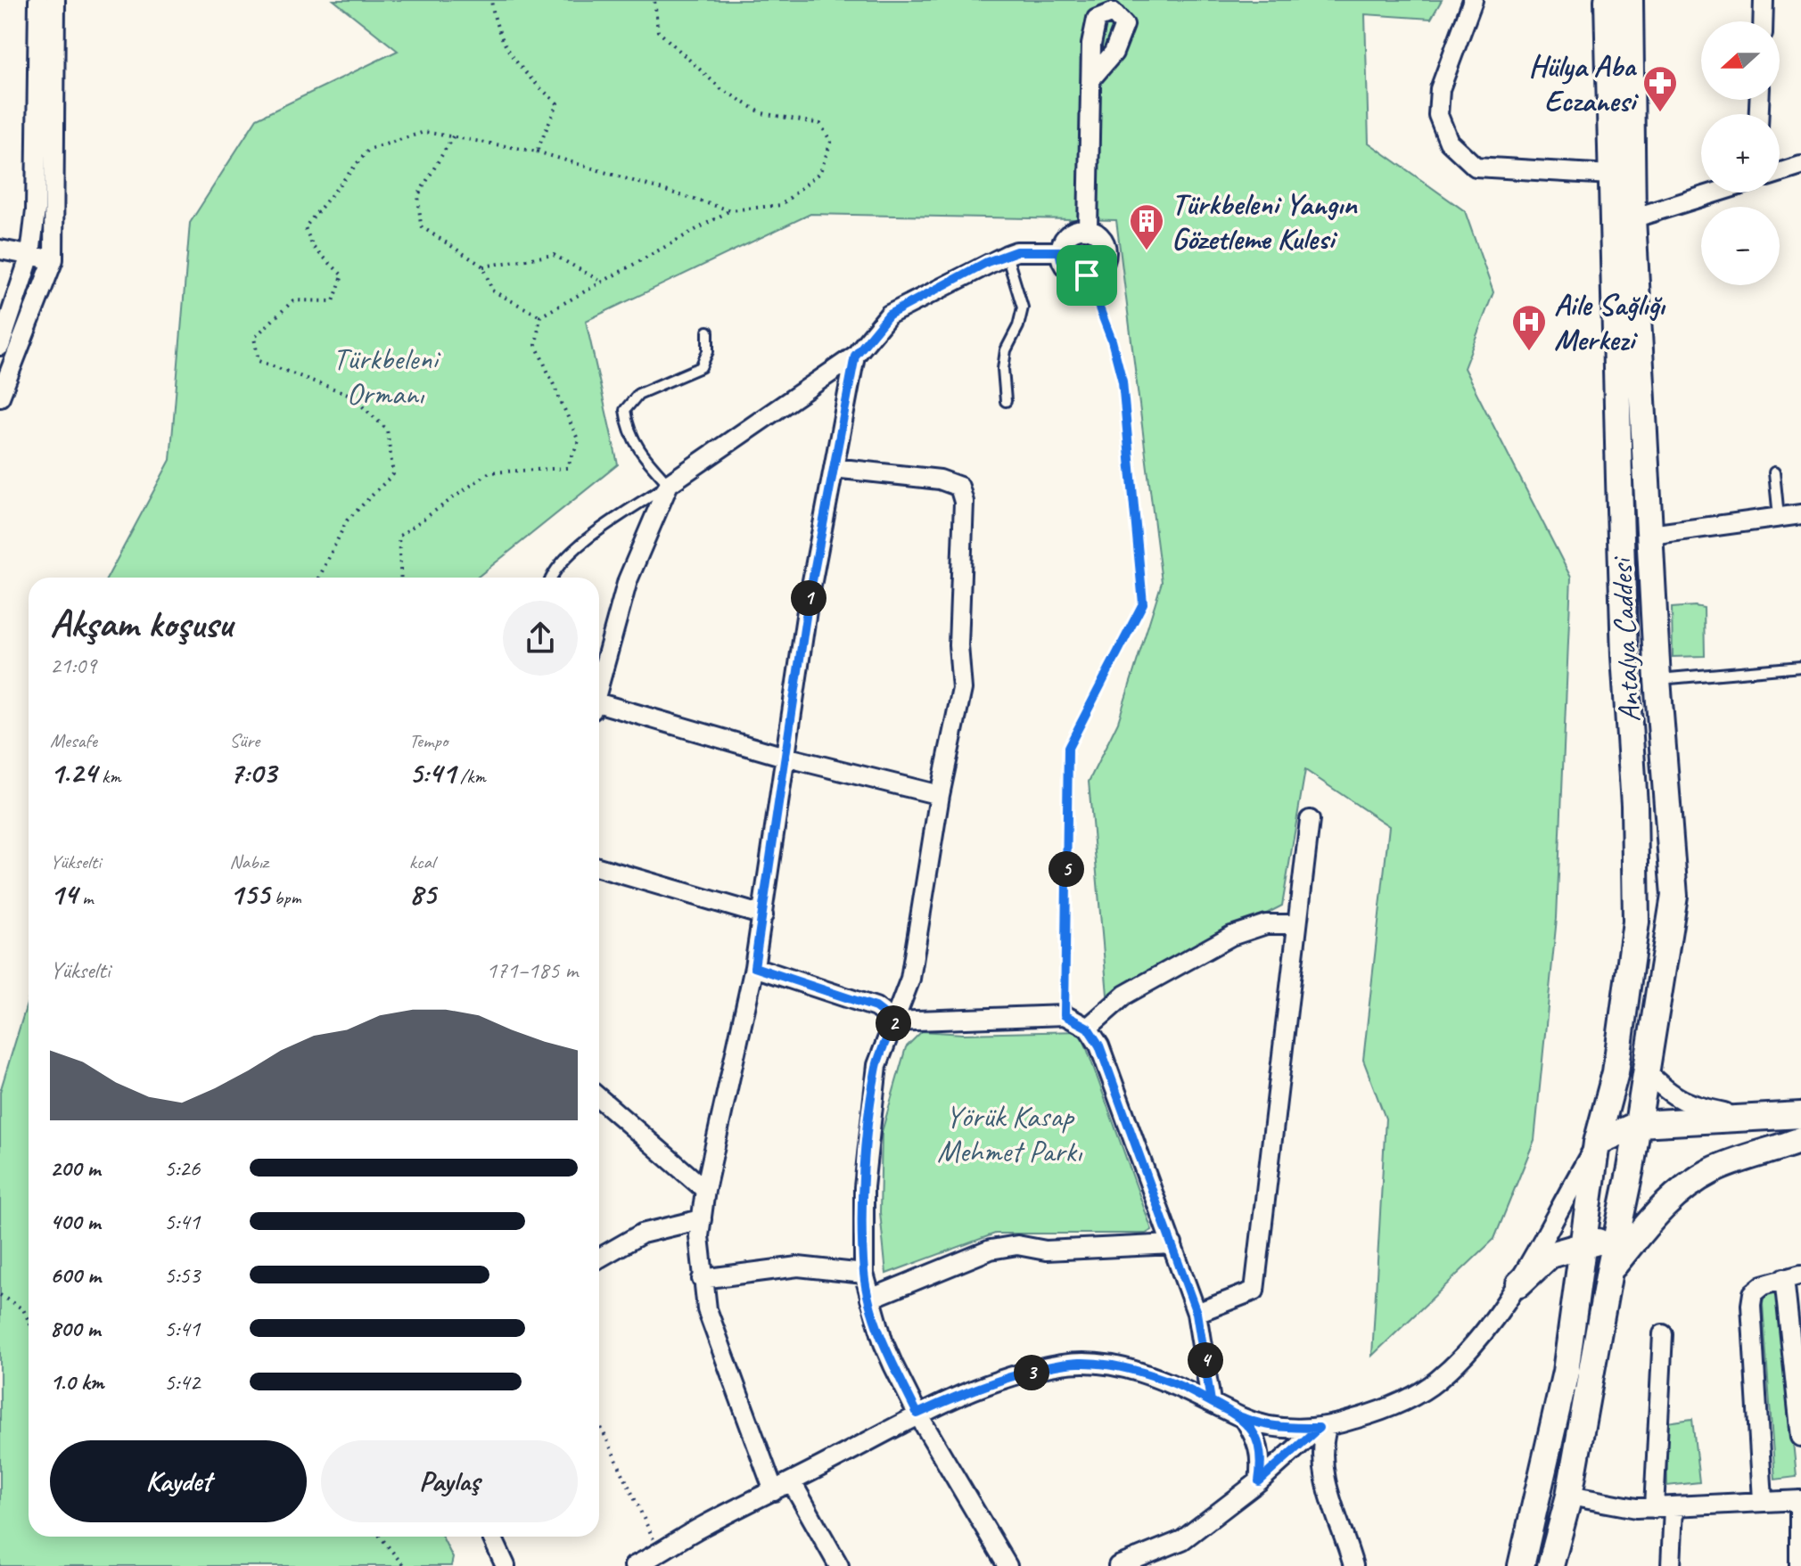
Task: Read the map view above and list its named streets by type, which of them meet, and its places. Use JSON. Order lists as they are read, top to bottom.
{
  "streets": {
    "main road": ["Antalya Caddesi"]
  },
  "parks": ["Türkbeleni Ormanı", "Yörük Kasap Mehmet Parkı"],
  "places": {
    "pharmacy": ["Hülya Aba Eczanesi"],
    "building": ["Türkbeleni Yangın Gözetleme Kulesi"],
    "hospital": ["Aile Sağlığı Merkezi"]
  },
  "north": "left",
  "page": {
    "map_buttons": ["+", "−"],
    "heading": ["Akşam koşusu", "21:09"],
    "pins": [
      "1",
      "5",
      "2",
      "4",
      "3"
    ],
    "stats": [
      ["Mesafe", "1.24 km"],
      ["Süre", "7:03"],
      ["Tempo", "5:41 /km"],
      ["Yükselti", "14 m"],
      ["Nabız", "155 bpm"],
      ["kcal", "85"]
    ],
    "chart": ["Yükselti", "171–185 m"],
    "list": [
      {
        "name": "200 m",
        "note": "5:26"
      },
      {
        "name": "400 m",
        "note": "5:41"
      },
      {
        "name": "600 m",
        "note": "5:53"
      },
      {
        "name": "800 m",
        "note": "5:41"
      },
      {
        "name": "1.0 km",
        "note": "5:42"
      }
    ],
    "buttons": ["Kaydet", "Paylaş"]
  }
}
